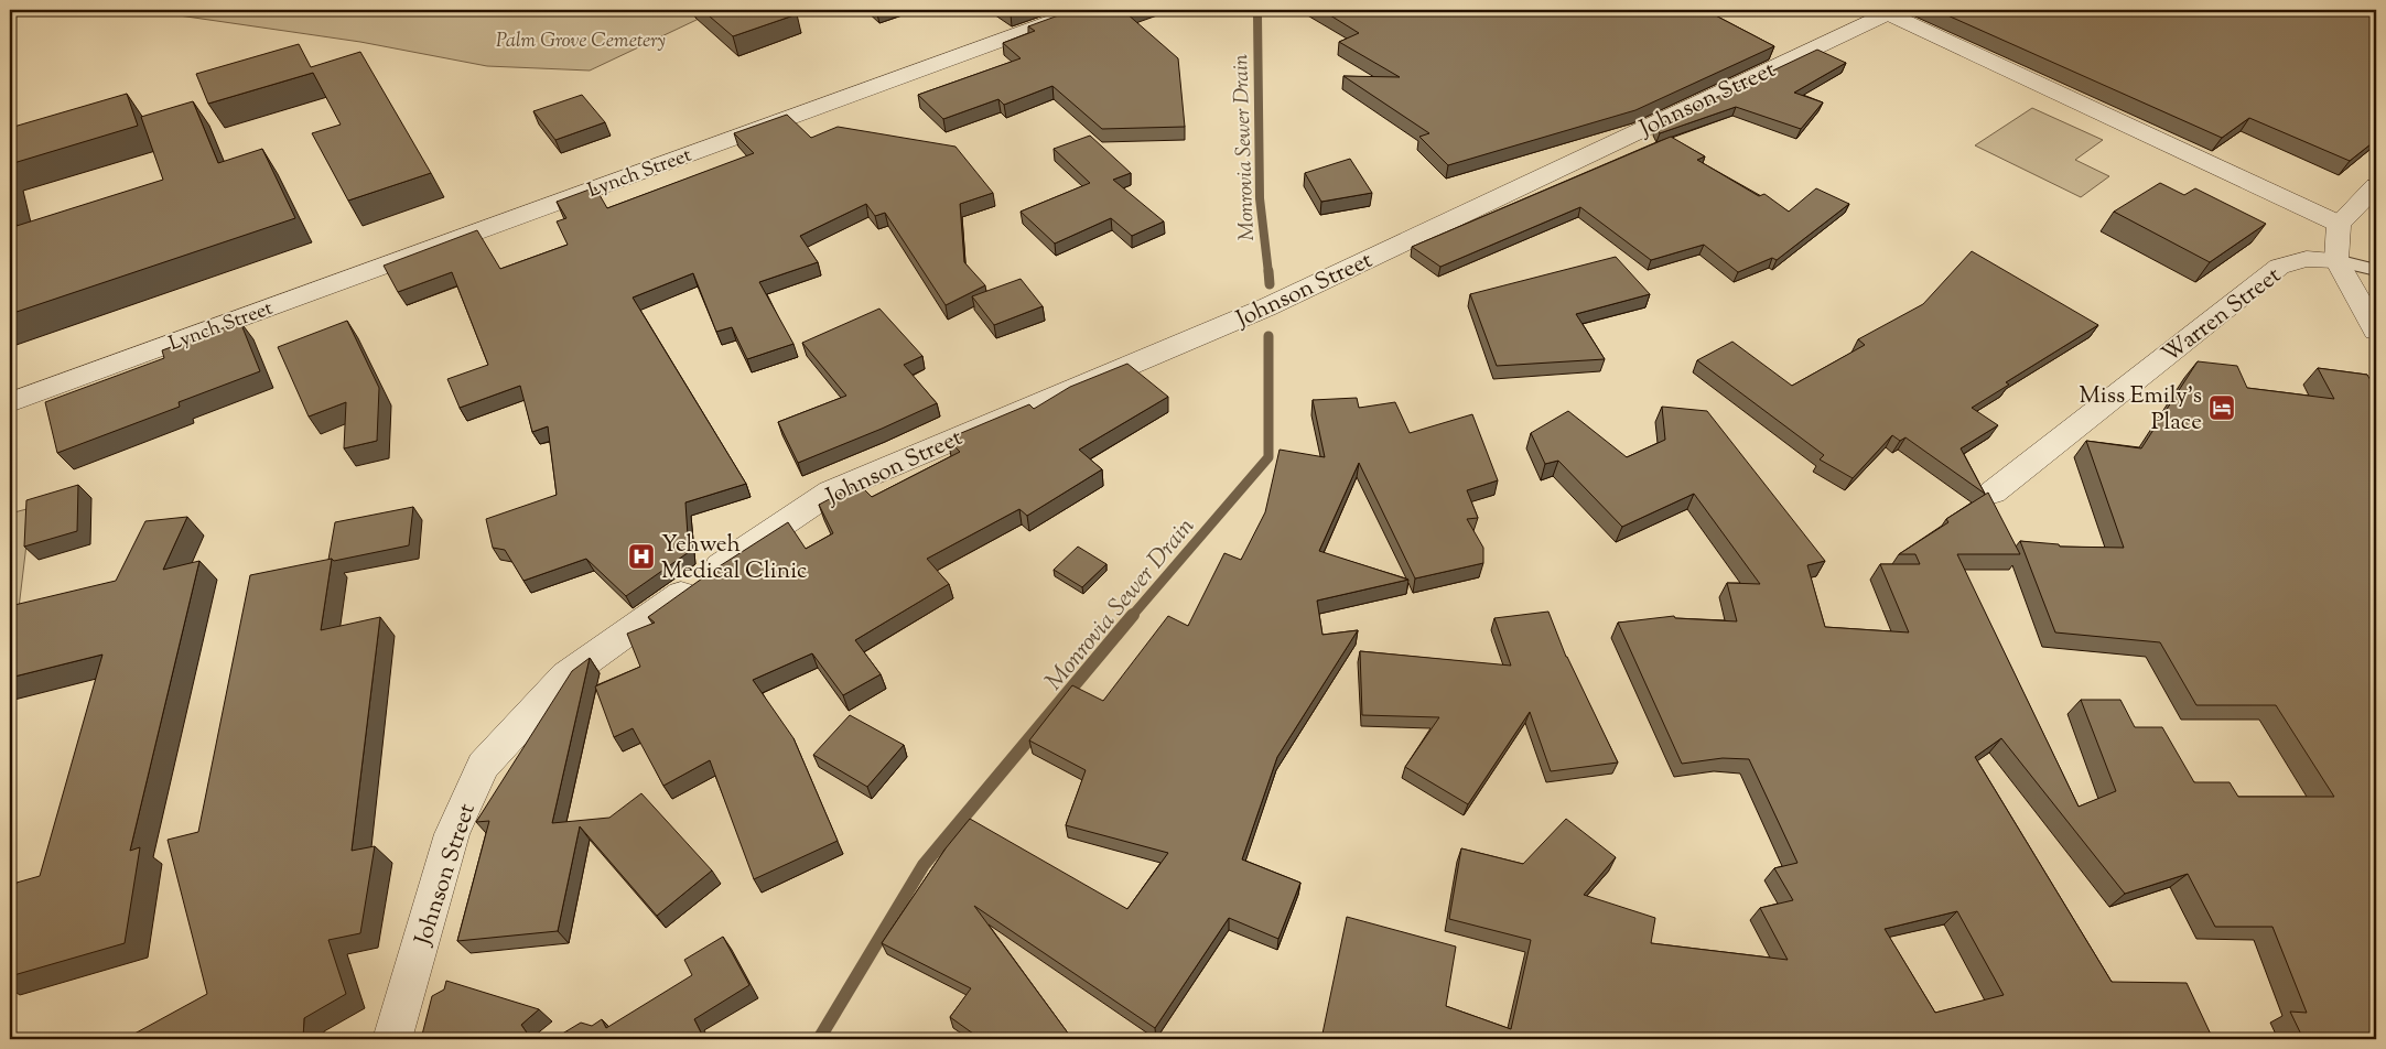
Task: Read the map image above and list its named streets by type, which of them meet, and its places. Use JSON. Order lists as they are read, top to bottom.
{
  "streets": {
    "street": ["Johnson Street", "Lynch Street", "Warren Street"]
  },
  "water": ["Monrovia Sewer Drain"],
  "parks": ["Palm Grove Cemetery"],
  "places": {
    "hotel": ["Miss Emily's Place"],
    "hospital": ["Yehweh Medical Clinic"]
  }
}
